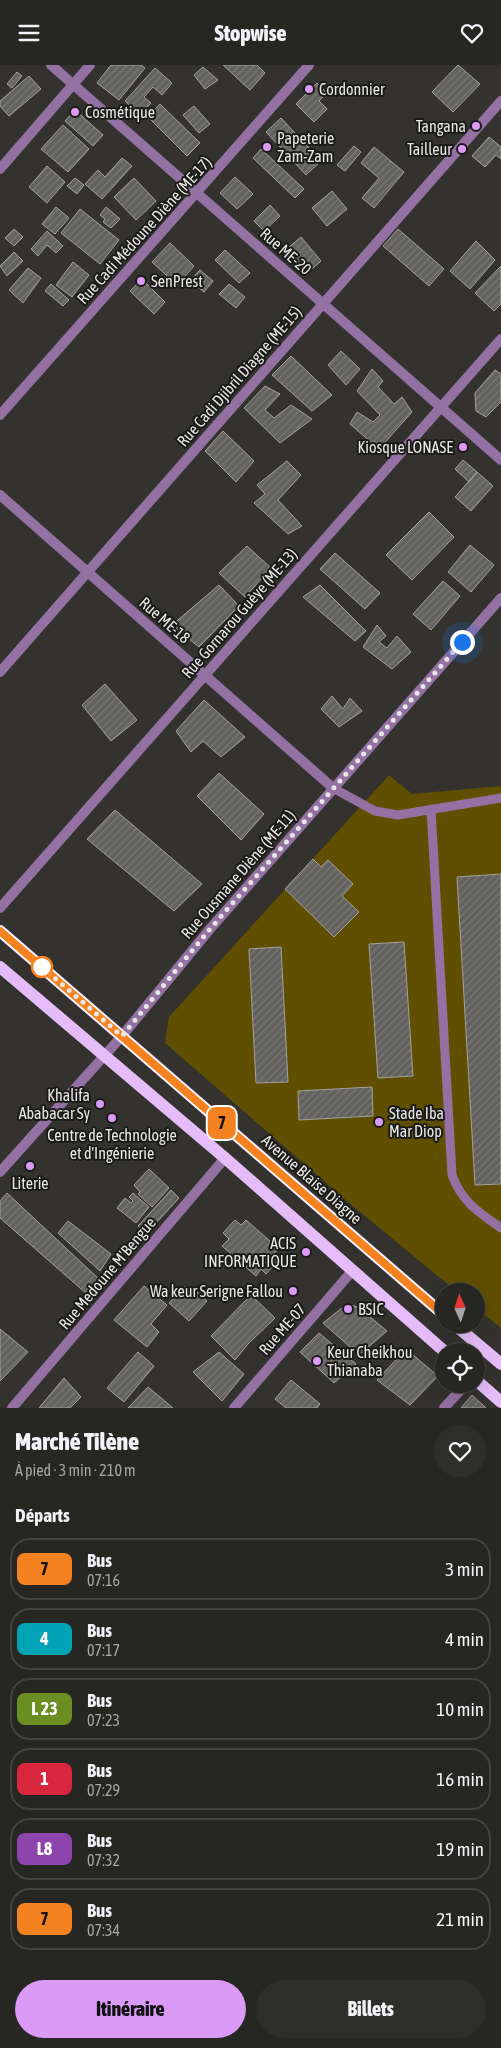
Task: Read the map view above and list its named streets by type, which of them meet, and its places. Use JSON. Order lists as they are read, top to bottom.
{
  "streets": {
    "main road": ["Avenue Blaise Diagne"],
    "street": [
      "Rue Cadi Médoune Diène (ME-17)",
      "Rue ME-20",
      "Rue Cadi Djibril Diagne (ME-15)",
      "Rue Gornarou Guèye (ME-13)",
      "Rue ME-18",
      "Rue Ousmane Diène (ME-11)",
      "Rue Medoune M'Bengue",
      "Rue ME-07"
    ]
  },
  "crossings": [
    ["Rue Cadi Médoune Diène (ME-17)", "Rue ME-20"],
    ["Rue ME-20", "Rue Cadi Djibril Diagne (ME-15)"],
    ["Rue ME-20", "Rue Gornarou Guèye (ME-13)"],
    ["Rue Cadi Djibril Diagne (ME-15)", "Rue ME-18"],
    ["Rue Gornarou Guèye (ME-13)", "Rue ME-18"],
    ["Rue ME-18", "Rue Ousmane Diène (ME-11)"],
    ["Rue Ousmane Diène (ME-11)", "Avenue Blaise Diagne"]
  ],
  "places": [
    "Cordonnier",
    "Cosmétique",
    "Tangana",
    "Papeterie Zam-Zam",
    "Tailleur",
    "SenPrest",
    "Kiosque LONASE",
    "Khalifa Ababacar Sy",
    "Centre de Technologie et d'Ingénierie",
    "Stade Iba Mar Diop",
    "Literie",
    "ACIS INFORMATIQUE",
    "Wa keur Serigne Fallou",
    "BSIC",
    "Keur Cheikhou Thianaba"
  ],
  "lines": ["bus line 7"],
  "north": "top",
  "page": {
    "header": "Stopwise",
    "on_map": "7",
    "heading": [
      ["Marché Tilène", "À pied · 3 min · 210 m"],
      "Départs"
    ],
    "list": [
      {
        "mark": "7",
        "name": "Bus",
        "note": "07:16",
        "value": "3 min"
      },
      {
        "mark": "4",
        "name": "Bus",
        "note": "07:17",
        "value": "4 min"
      },
      {
        "mark": "L 23",
        "name": "Bus",
        "note": "07:23",
        "value": "10 min"
      },
      {
        "mark": "1",
        "name": "Bus",
        "note": "07:29",
        "value": "16 min"
      },
      {
        "mark": "L8",
        "name": "Bus",
        "note": "07:32",
        "value": "19 min"
      },
      {
        "mark": "7",
        "name": "Bus",
        "note": "07:34",
        "value": "21 min"
      }
    ],
    "buttons": ["Itinéraire", "Billets"]
  }
}
